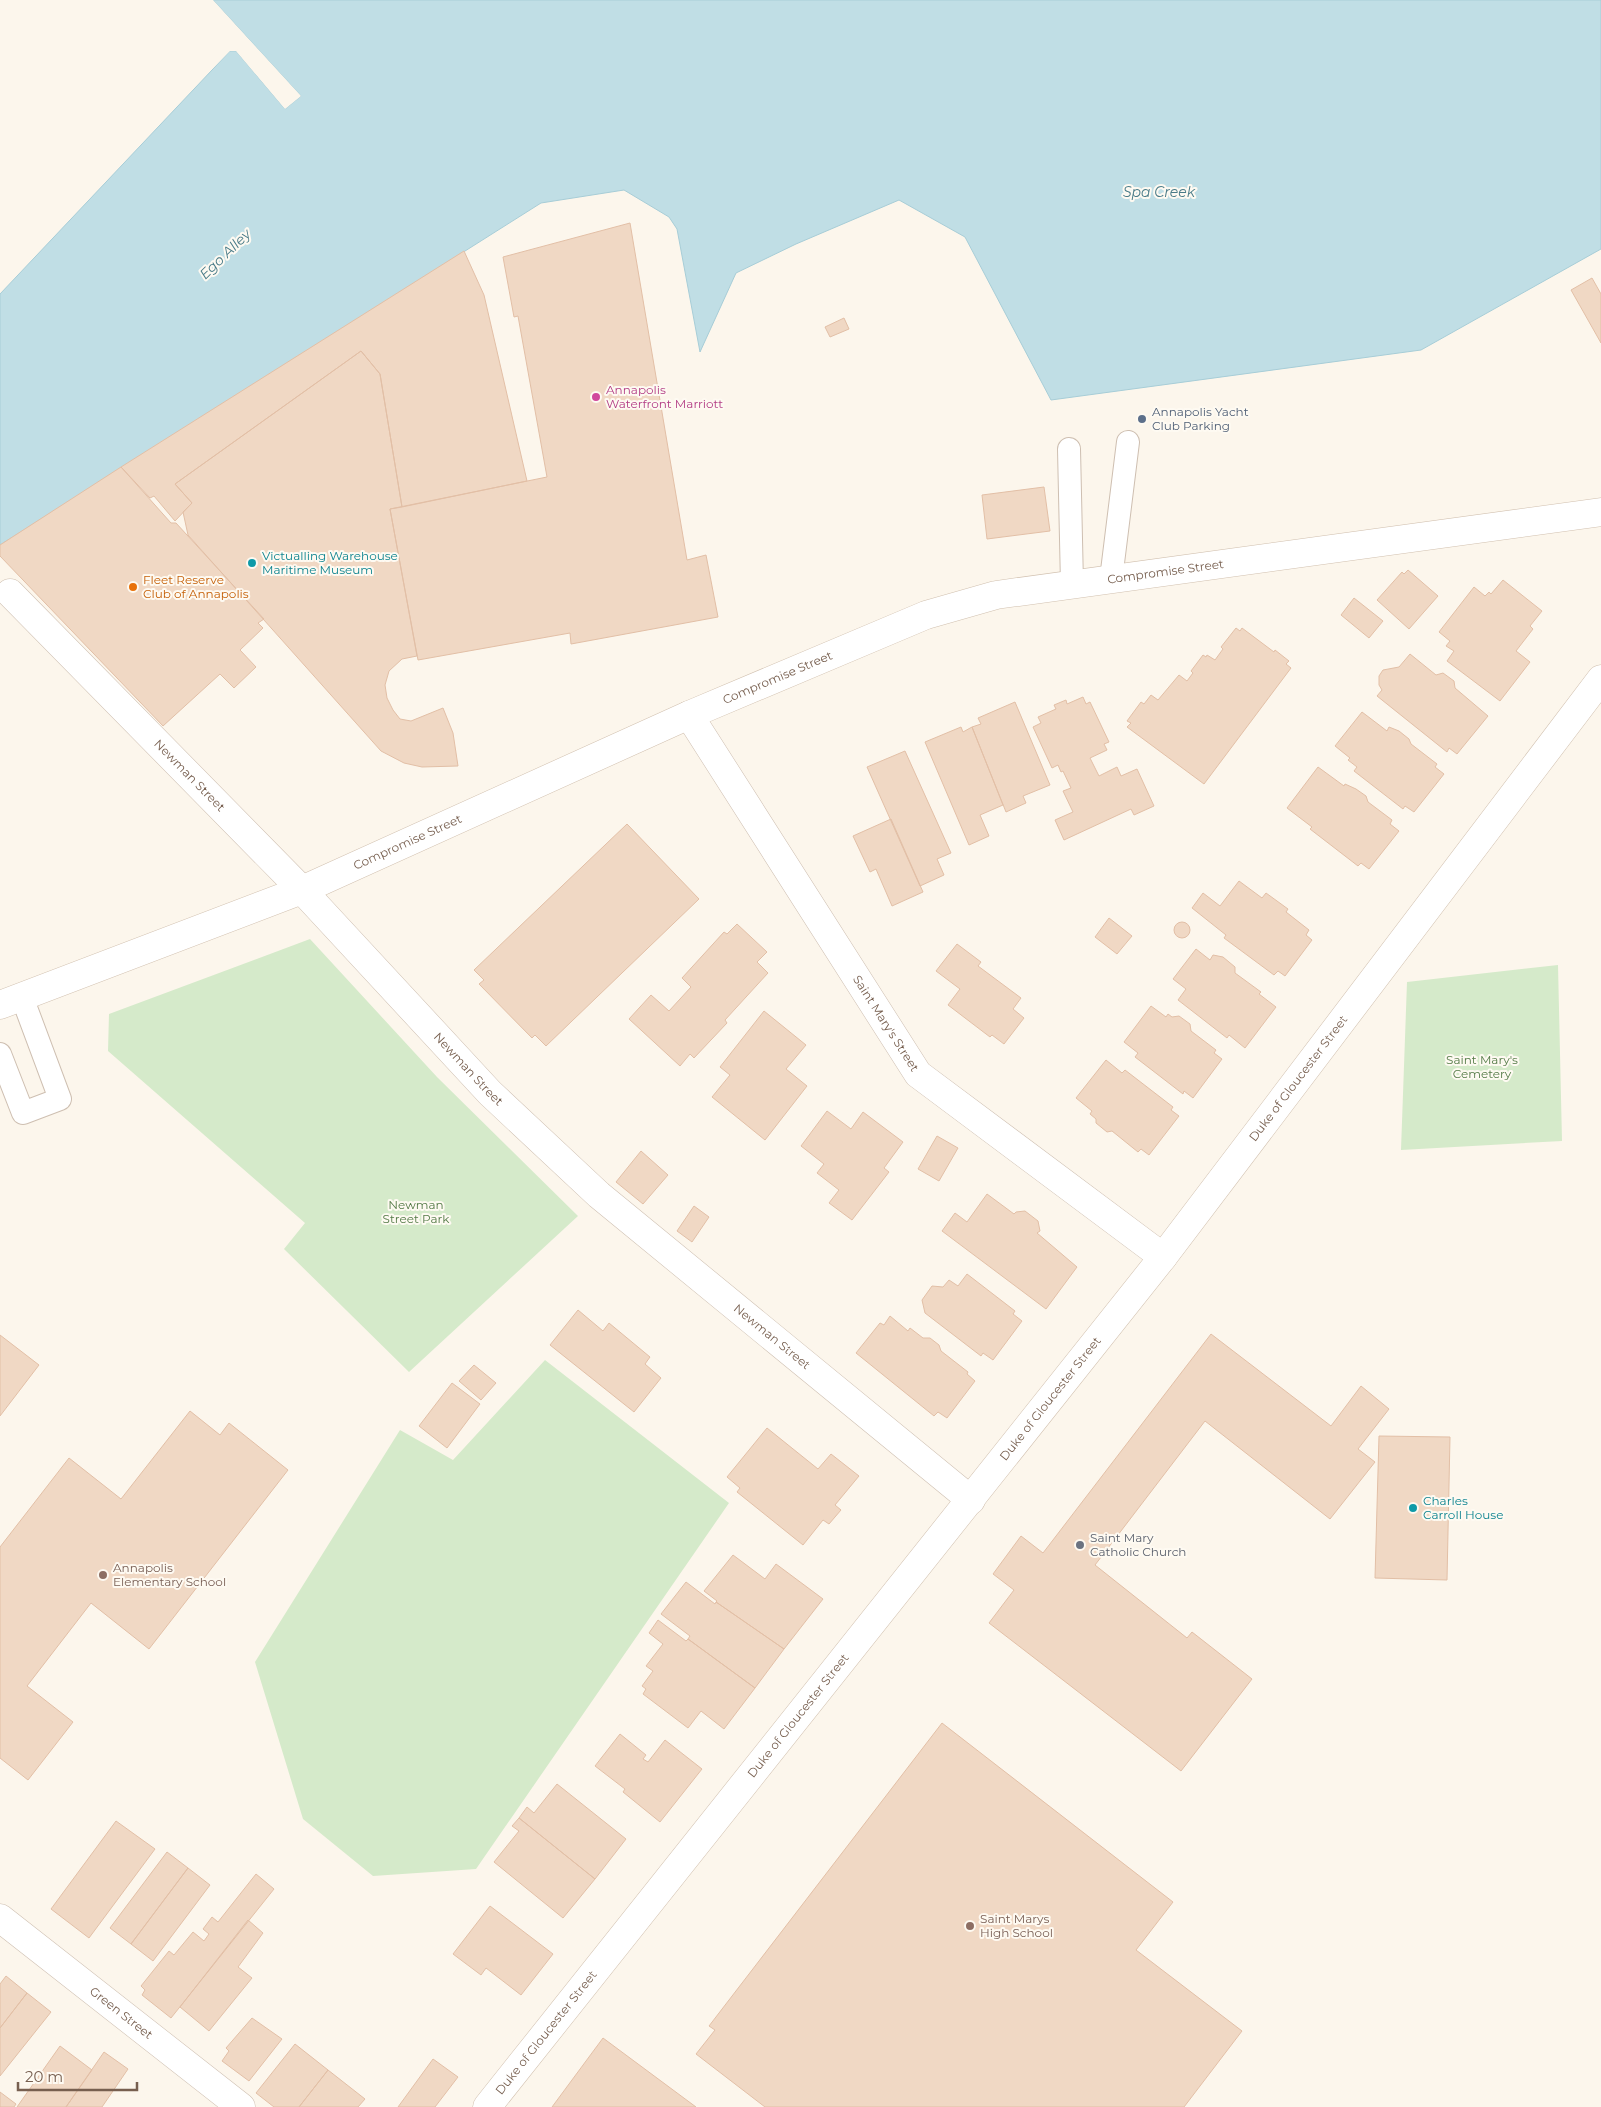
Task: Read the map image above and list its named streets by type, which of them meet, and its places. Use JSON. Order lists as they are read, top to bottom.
{
  "streets": {
    "main road": [
      "Compromise Street",
      "Newman Street",
      "Saint Mary's Street",
      "Duke of Gloucester Street",
      "Green Street"
    ]
  },
  "crossings": [
    ["Compromise Street", "Newman Street"],
    ["Compromise Street", "Saint Mary's Street"],
    ["Newman Street", "Duke of Gloucester Street"],
    ["Saint Mary's Street", "Duke of Gloucester Street"]
  ],
  "water": ["Spa Creek", "Ego Alley"],
  "parks": ["Saint Mary's Cemetery", "Newman Street Park"],
  "places": [
    "Annapolis Waterfront Marriott",
    "Annapolis Yacht Club Parking",
    "Victualling Warehouse Maritime Museum",
    "Fleet Reserve Club of Annapolis",
    "Charles Carroll House",
    "Saint Mary Catholic Church",
    "Annapolis Elementary School",
    "Saint Marys High School"
  ],
  "scale_bar": "20 m"
}
